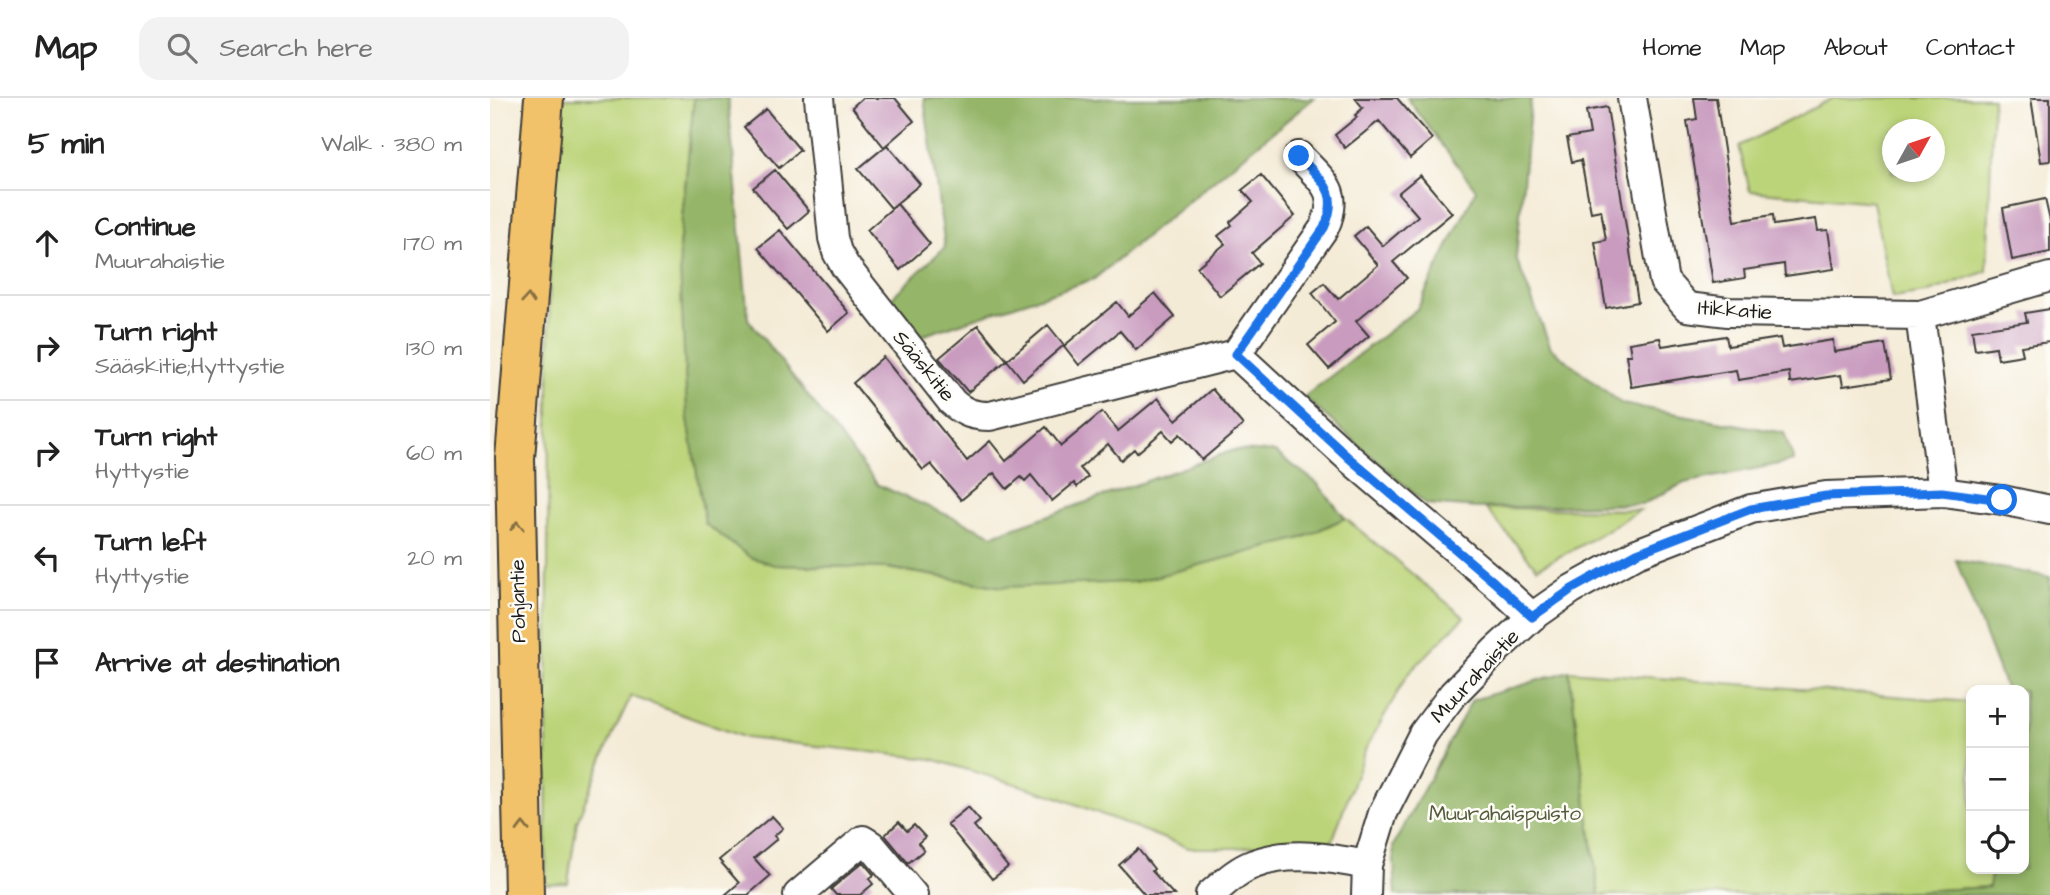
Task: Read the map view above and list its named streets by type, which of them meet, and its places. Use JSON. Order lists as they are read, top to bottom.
{
  "streets": {
    "highway": ["Pohjantie"],
    "street": ["Itikkatie", "Sääskitie", "Muurahaistie"]
  },
  "one_way": ["Pohjantie"],
  "parks": ["Muurahaispuisto"],
  "north": "top right",
  "page": {
    "header": "Map",
    "search": "Search here",
    "nav": [
      "Home",
      "Map",
      "About",
      "Contact"
    ],
    "heading": ["5 min", "Walk · 380 m"],
    "list": [
      ["Continue", "Muurahaistie", "170 m"],
      ["Turn right", "Sääskitie;Hyttystie", "130 m"],
      ["Turn right", "Hyttystie", "60 m"],
      ["Turn left", "Hyttystie", "20 m"],
      "Arrive at destination"
    ],
    "map_buttons": ["+", "−"]
  }
}
